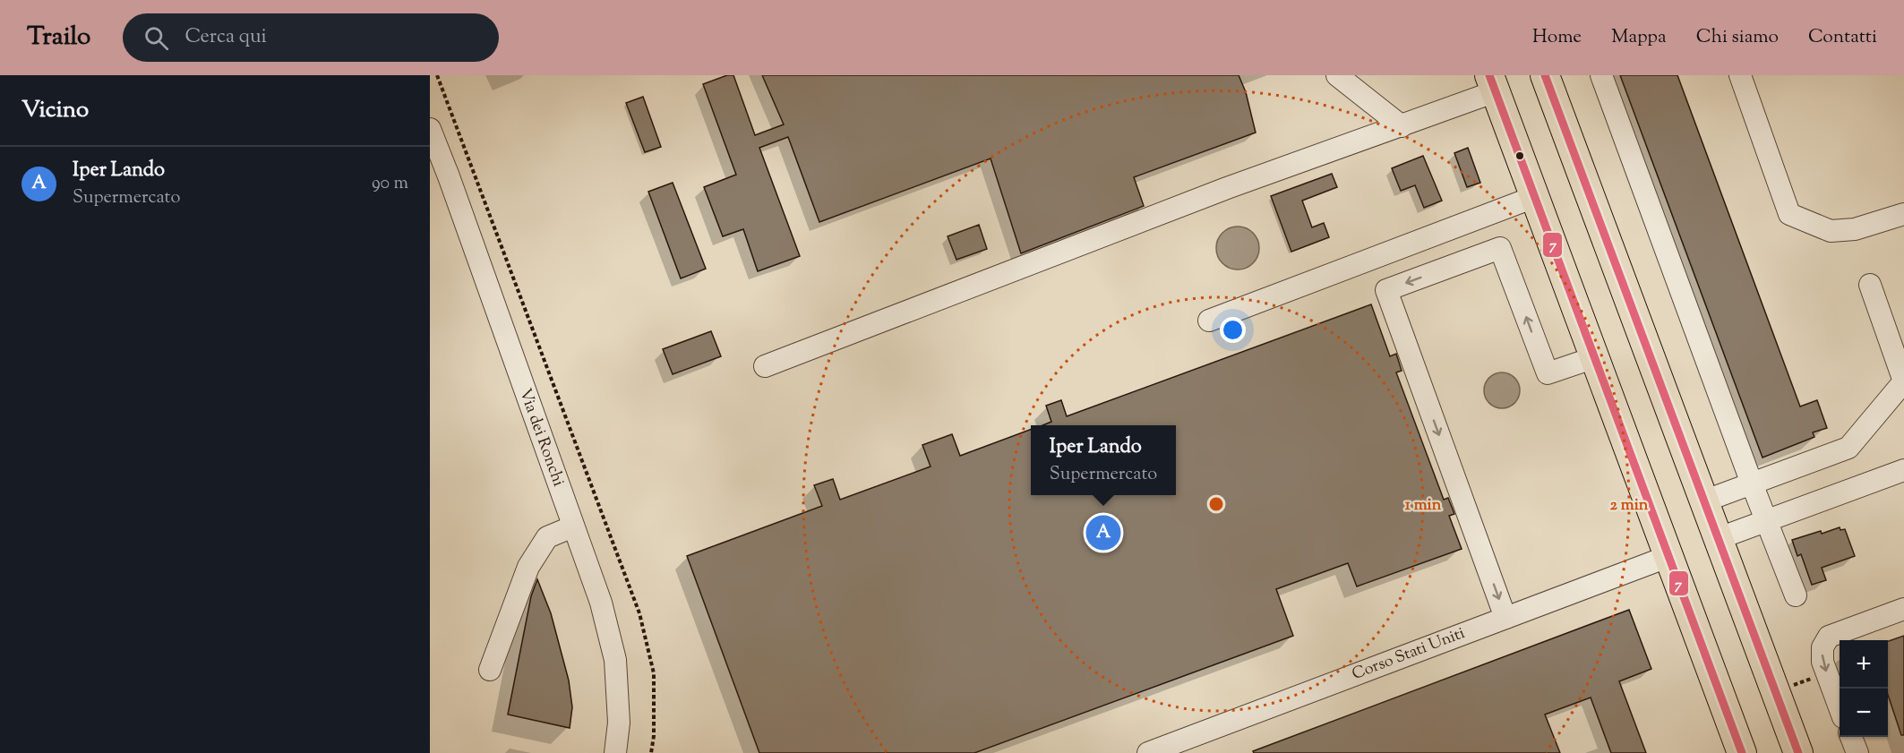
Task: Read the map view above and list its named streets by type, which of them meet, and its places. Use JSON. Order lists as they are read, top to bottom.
{
  "streets": {
    "street": ["Via dei Ronchi", "Corso Stati Uniti"]
  },
  "lines": ["transit line 7"],
  "page": {
    "header": "Trailo",
    "search": "Cerca qui",
    "nav": [
      "Home",
      "Mappa",
      "Chi siamo",
      "Contatti"
    ],
    "heading": "Vicino",
    "list": [
      {
        "mark": "A",
        "name": "Iper Lando",
        "note": "Supermercato",
        "value": "90 m"
      }
    ],
    "popup": ["Iper Lando", "Supermercato"],
    "pins": "A",
    "map_buttons": ["+", "−"]
  },
  "rings": ["1 min", "2 min"]
}
